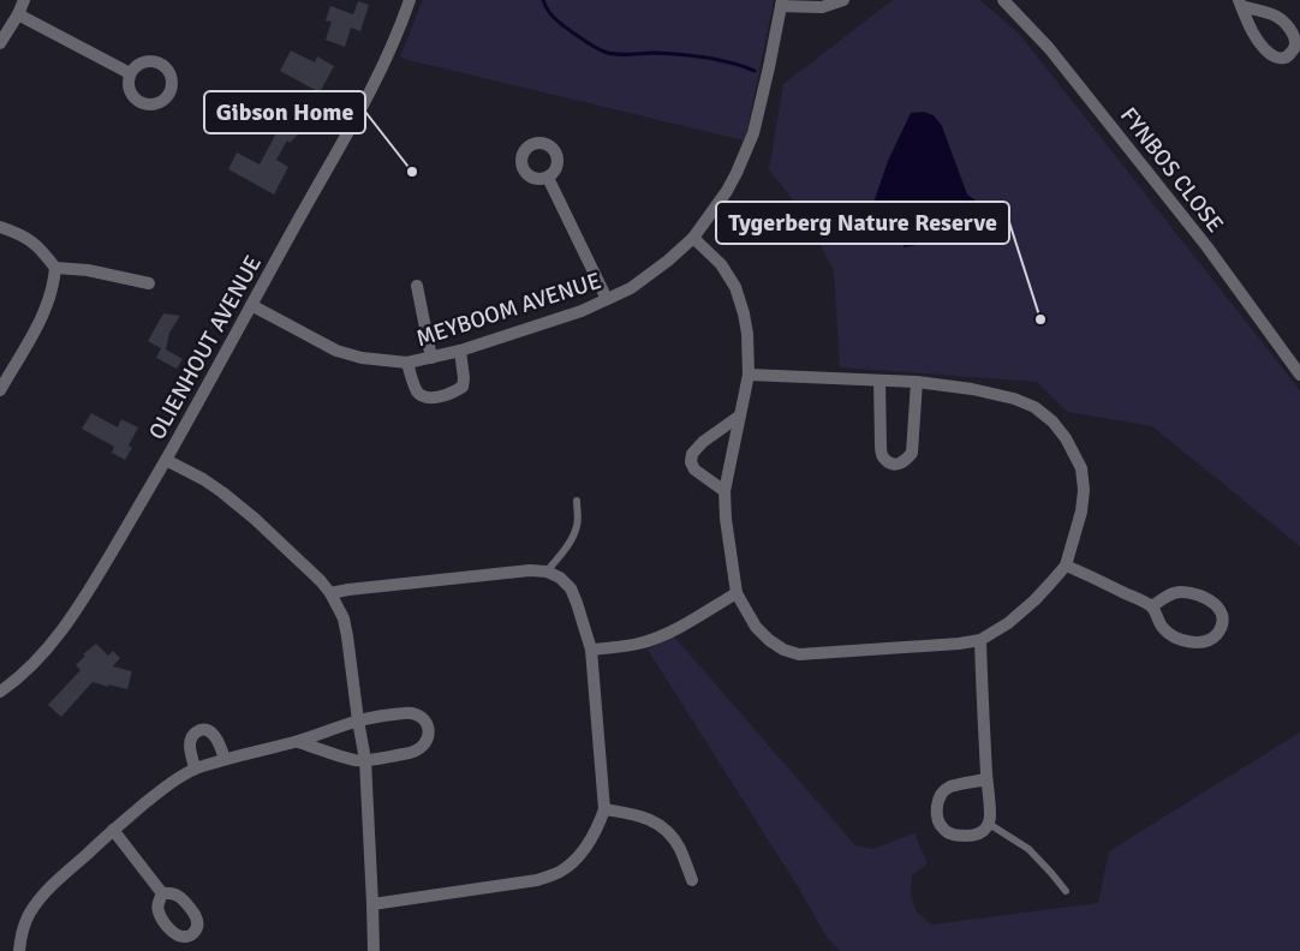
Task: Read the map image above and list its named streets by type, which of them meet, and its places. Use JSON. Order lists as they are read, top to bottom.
{
  "streets": {
    "street": ["FYNBOS CLOSE", "MEYBOOM AVENUE", "OLIENHOUT AVENUE"]
  },
  "crossings": [
    ["MEYBOOM AVENUE", "OLIENHOUT AVENUE"]
  ],
  "places": ["Gibson Home", "Tygerberg Nature Reserve"]
}
